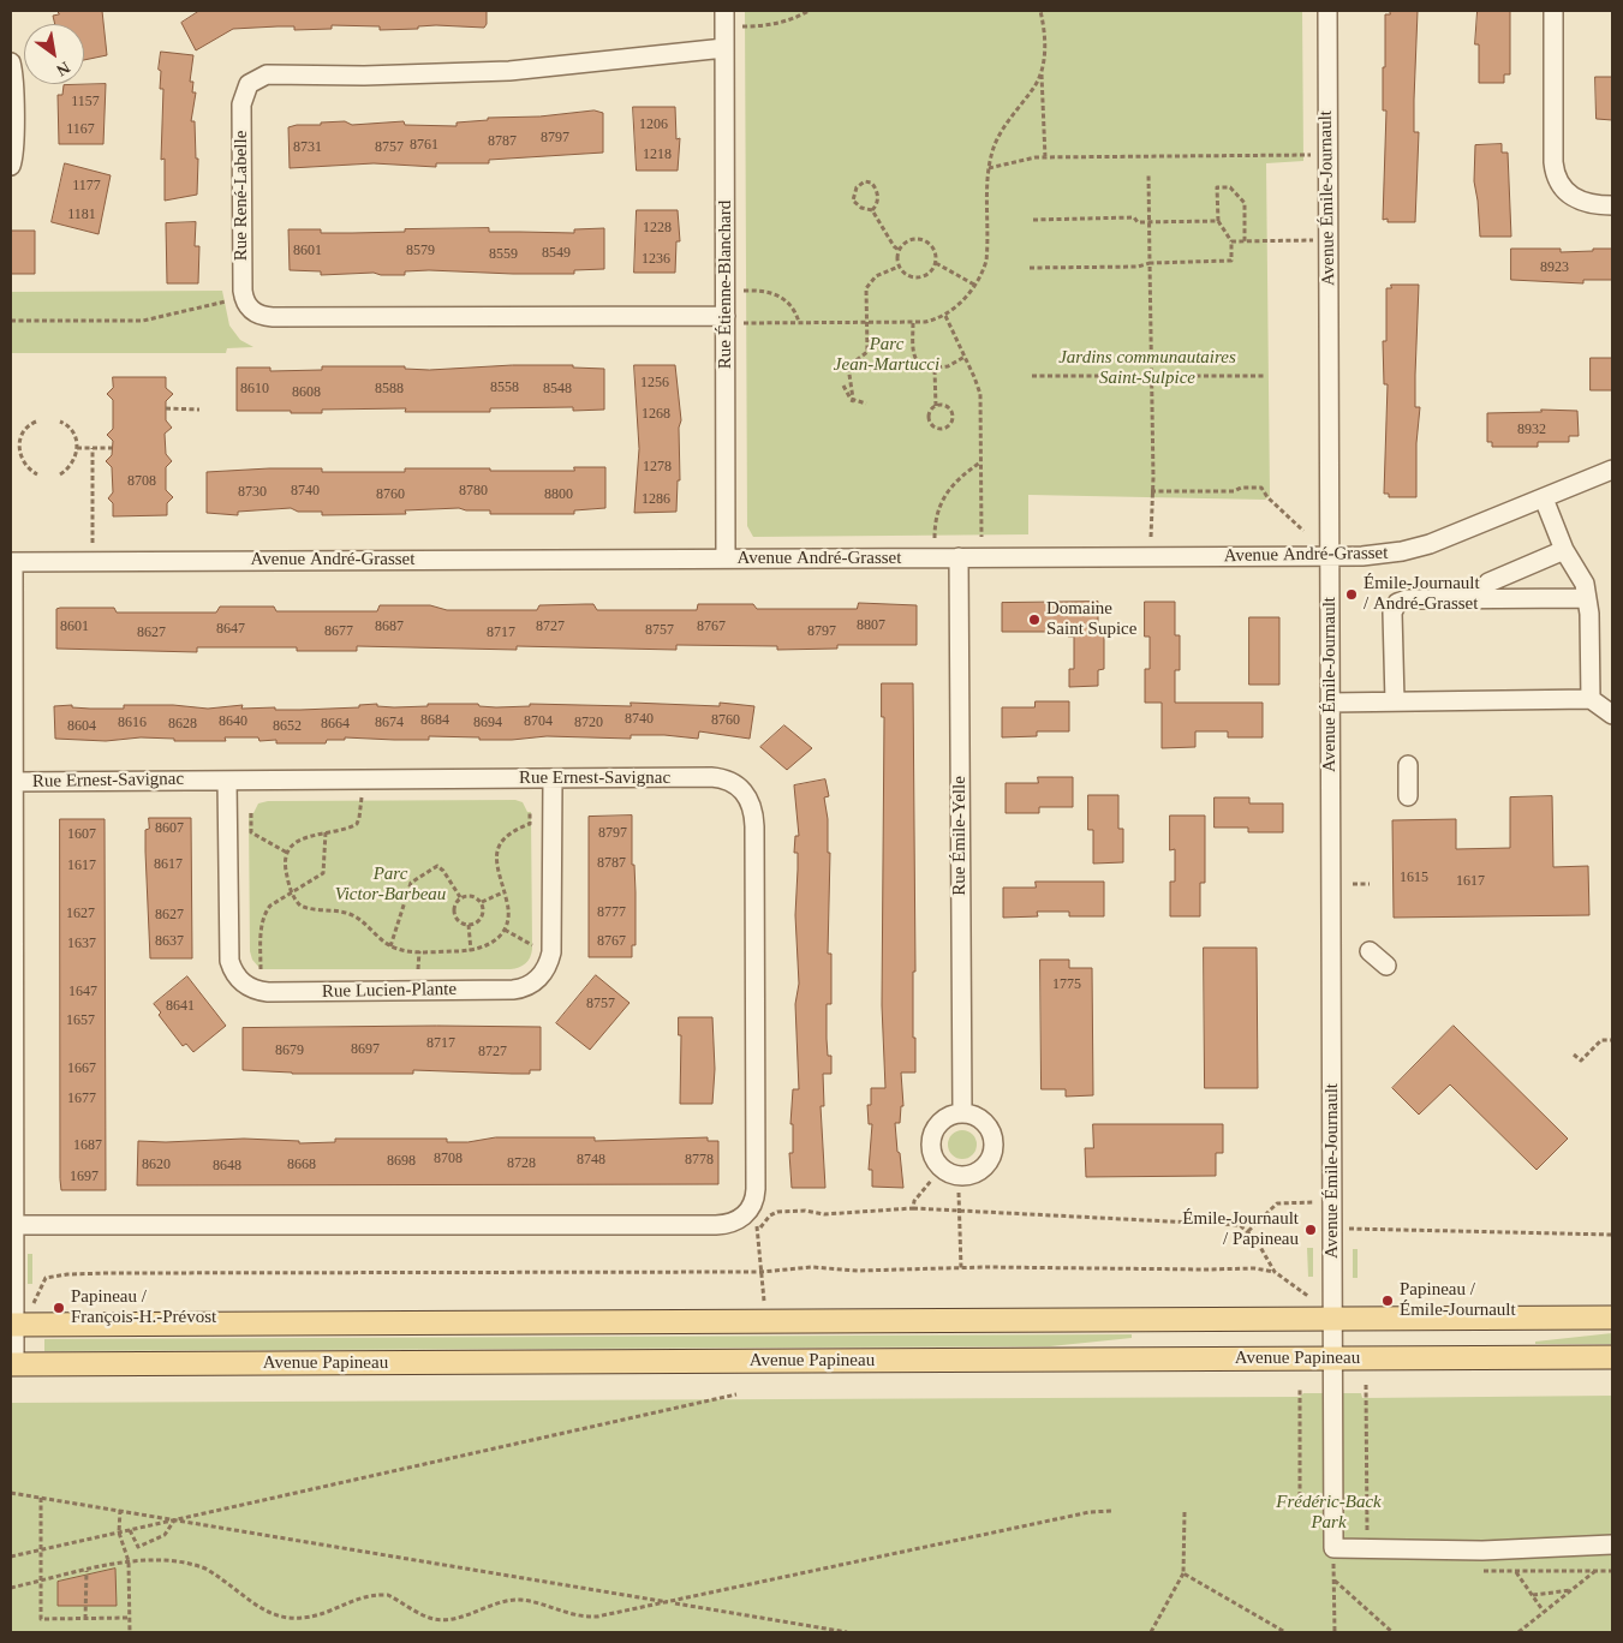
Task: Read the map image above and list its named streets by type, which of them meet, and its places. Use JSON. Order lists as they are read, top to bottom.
{
  "streets": {
    "main road": ["Avenue Papineau"],
    "street": [
      "Rue René-Labelle",
      "Avenue Émile-Journault",
      "Rue Étienne-Blanchard",
      "Avenue André-Grasset",
      "Rue Ernest-Savignac",
      "Rue Émile-Yelle",
      "Rue Lucien-Plante"
    ]
  },
  "crossings": [
    ["Rue René-Labelle", "Rue Étienne-Blanchard"],
    ["Avenue Émile-Journault", "Avenue André-Grasset"],
    ["Avenue Émile-Journault", "Avenue Papineau"],
    ["Rue Étienne-Blanchard", "Avenue André-Grasset"],
    ["Avenue André-Grasset", "Rue Émile-Yelle"],
    ["Rue Ernest-Savignac", "Rue Lucien-Plante"]
  ],
  "parks": [
    "Parc Jean-Martucci",
    "Jardins communautaires Saint-Sulpice",
    "Parc Victor-Barbeau",
    "Frédéric-Back Park"
  ],
  "places": [
    "Émile-Journault / André-Grasset",
    "Domaine Saint Supice",
    "Émile-Journault / Papineau",
    "Papineau / Émile-Journault",
    "Papineau / François-H.-Prévost"
  ],
  "house_numbers": [
    "1157",
    "1206",
    "1167",
    "8797",
    "8787",
    "8761",
    "8731",
    "8757",
    "1218",
    "1177",
    "1181",
    "1228",
    "8601",
    "8579",
    "8549",
    "8559",
    "1236",
    "8923",
    "1256",
    "8558",
    "8610",
    "8588",
    "8548",
    "8608",
    "1268",
    "8932",
    "1278",
    "8708",
    "8740",
    "8780",
    "8730",
    "8760",
    "8800",
    "1286",
    "8807",
    "8601",
    "8687",
    "8727",
    "8767",
    "8647",
    "8757",
    "8677",
    "8797",
    "8627",
    "8717",
    "8740",
    "8684",
    "8760",
    "8640",
    "8704",
    "8616",
    "8674",
    "8694",
    "8720",
    "8628",
    "8664",
    "8604",
    "8652",
    "8607",
    "8797",
    "1607",
    "8787",
    "8617",
    "1617",
    "1615",
    "1617",
    "8777",
    "1627",
    "8627",
    "8637",
    "8767",
    "1637",
    "1775",
    "1647",
    "8757",
    "8641",
    "1657",
    "8717",
    "8697",
    "8679",
    "8727",
    "1667",
    "1677",
    "1687",
    "8708",
    "8748",
    "8778",
    "8698",
    "8728",
    "8620",
    "8668",
    "8648",
    "1697"
  ],
  "north": "bottom right"
}
